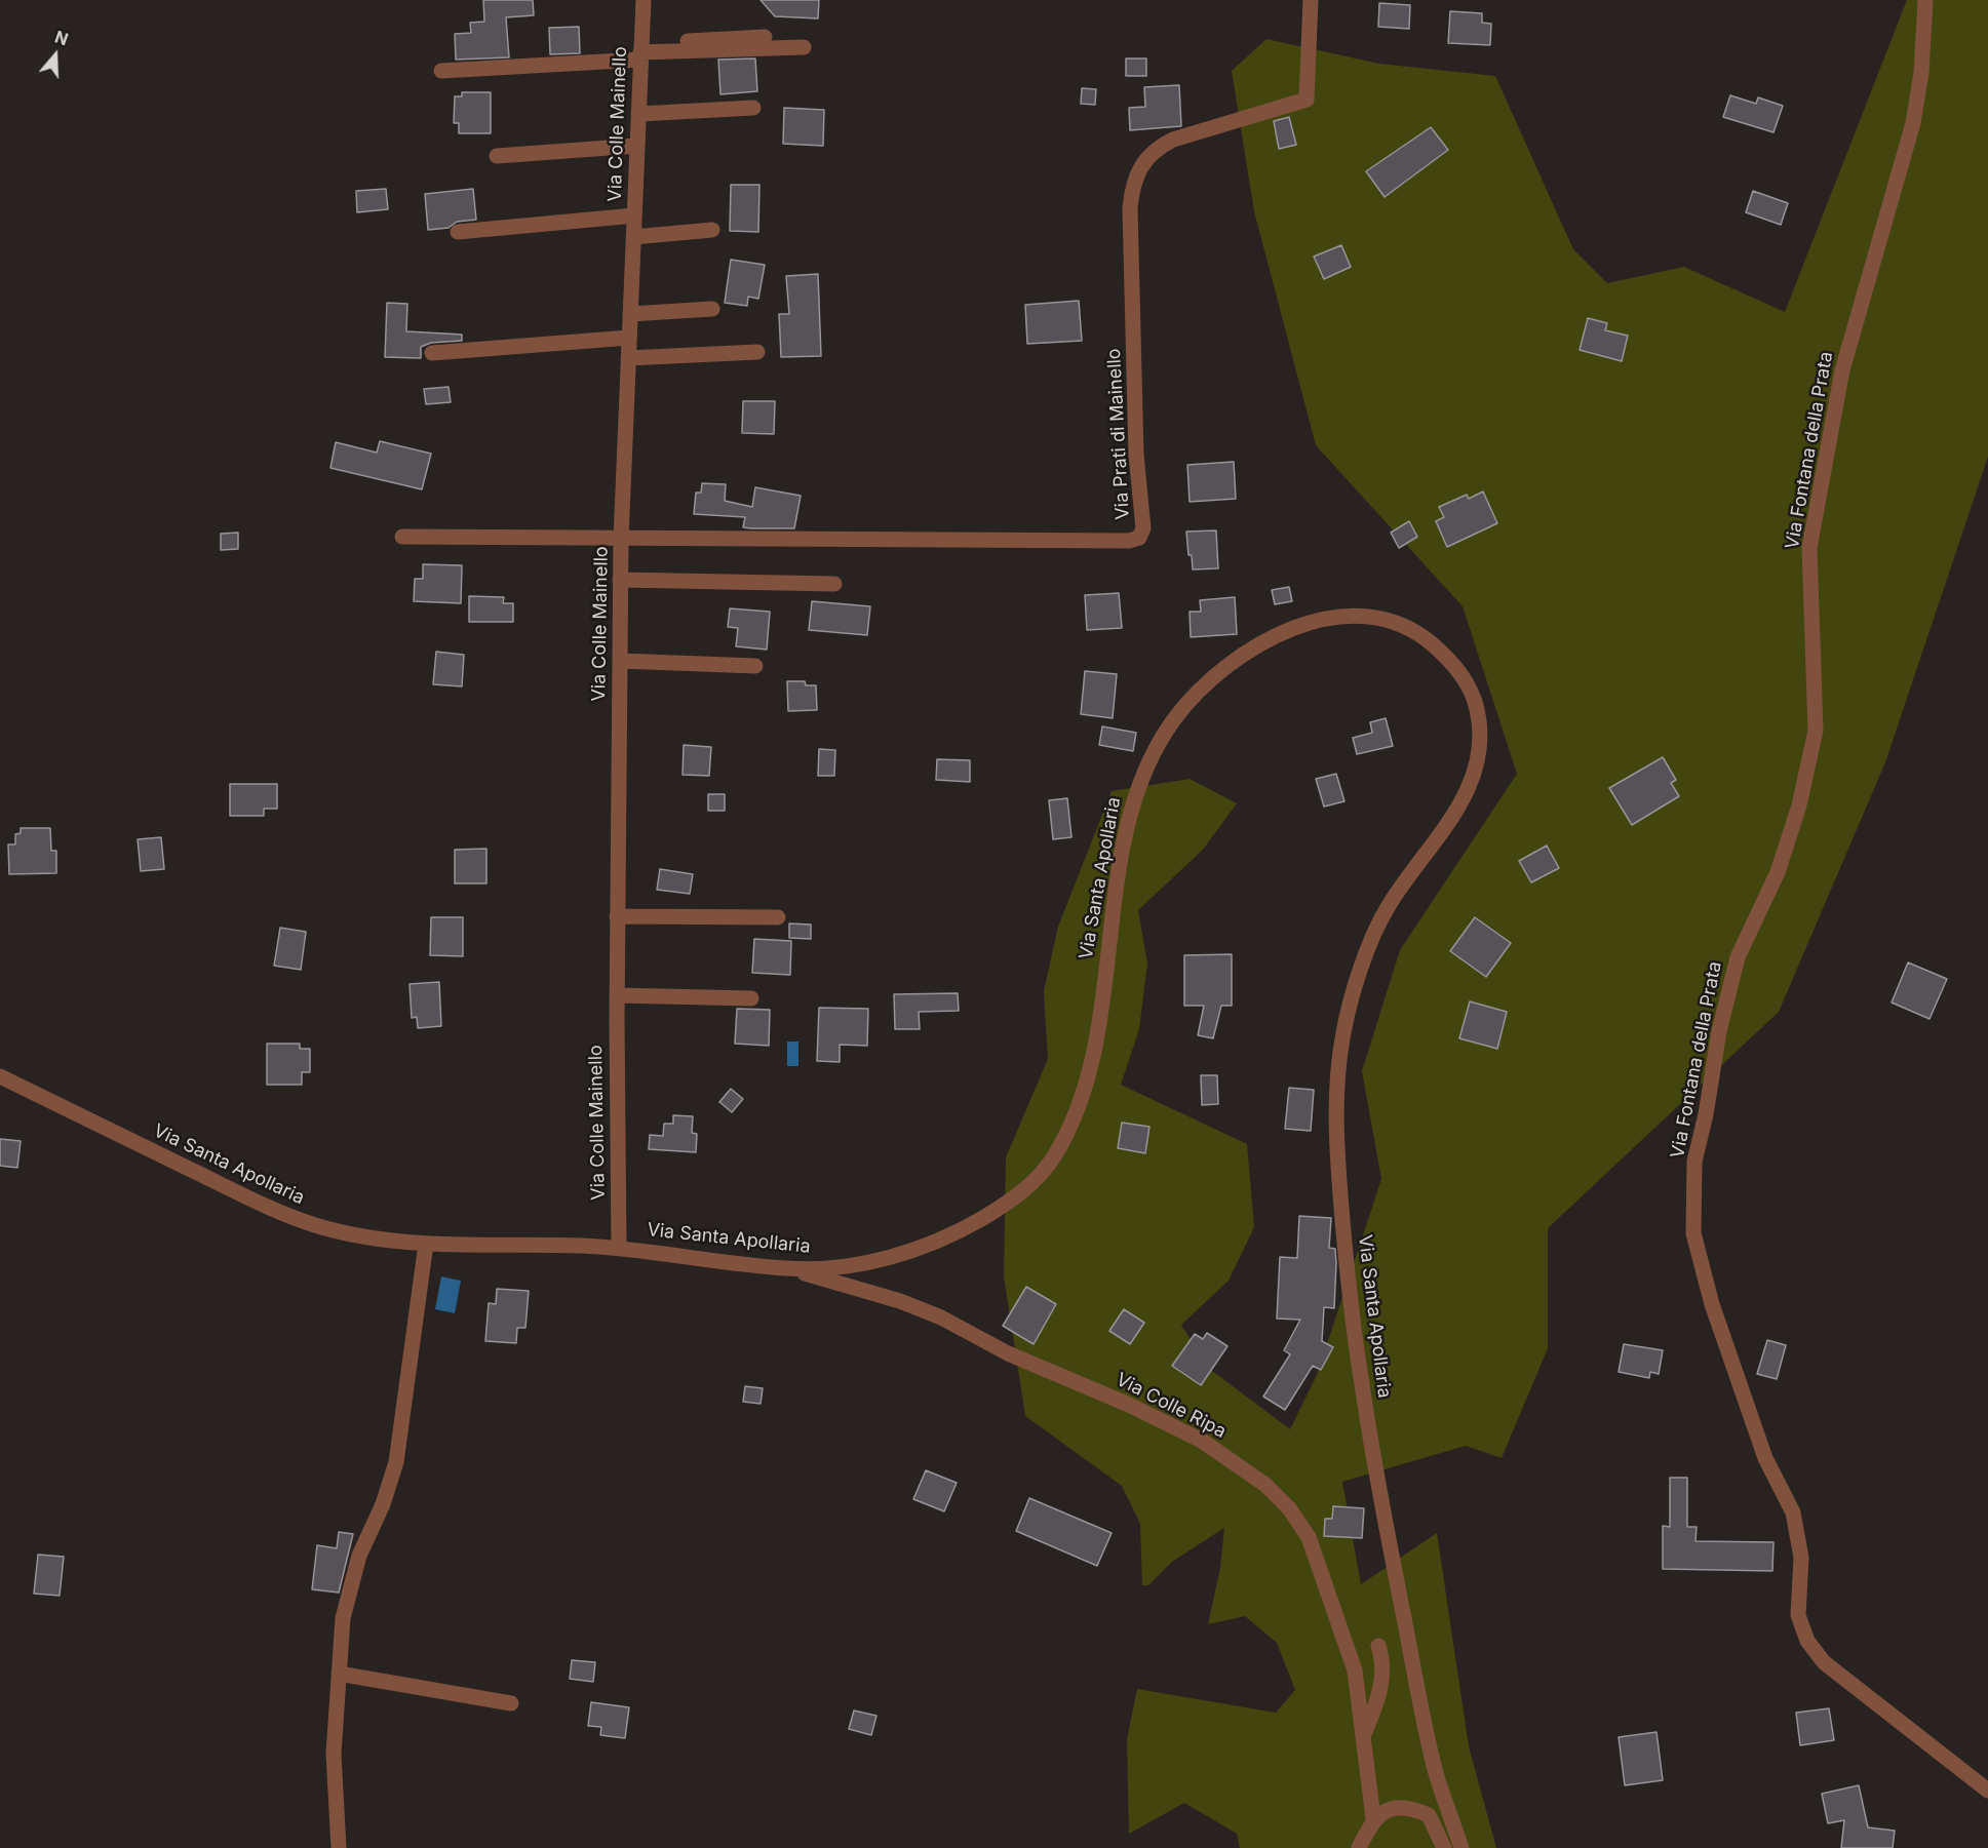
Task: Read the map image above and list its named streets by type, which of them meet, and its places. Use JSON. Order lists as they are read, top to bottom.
{
  "streets": {
    "street": [
      "Via Colle Mainello",
      "Via Prati di Mainello",
      "Via Fontana della Prata",
      "Via Santa Apollaria",
      "Via Colle Ripa"
    ]
  },
  "crossings": [
    ["Via Colle Mainello", "Via Prati di Mainello"],
    ["Via Colle Mainello", "Via Santa Apollaria"],
    ["Via Santa Apollaria", "Via Colle Ripa"]
  ],
  "north": "top"
}
